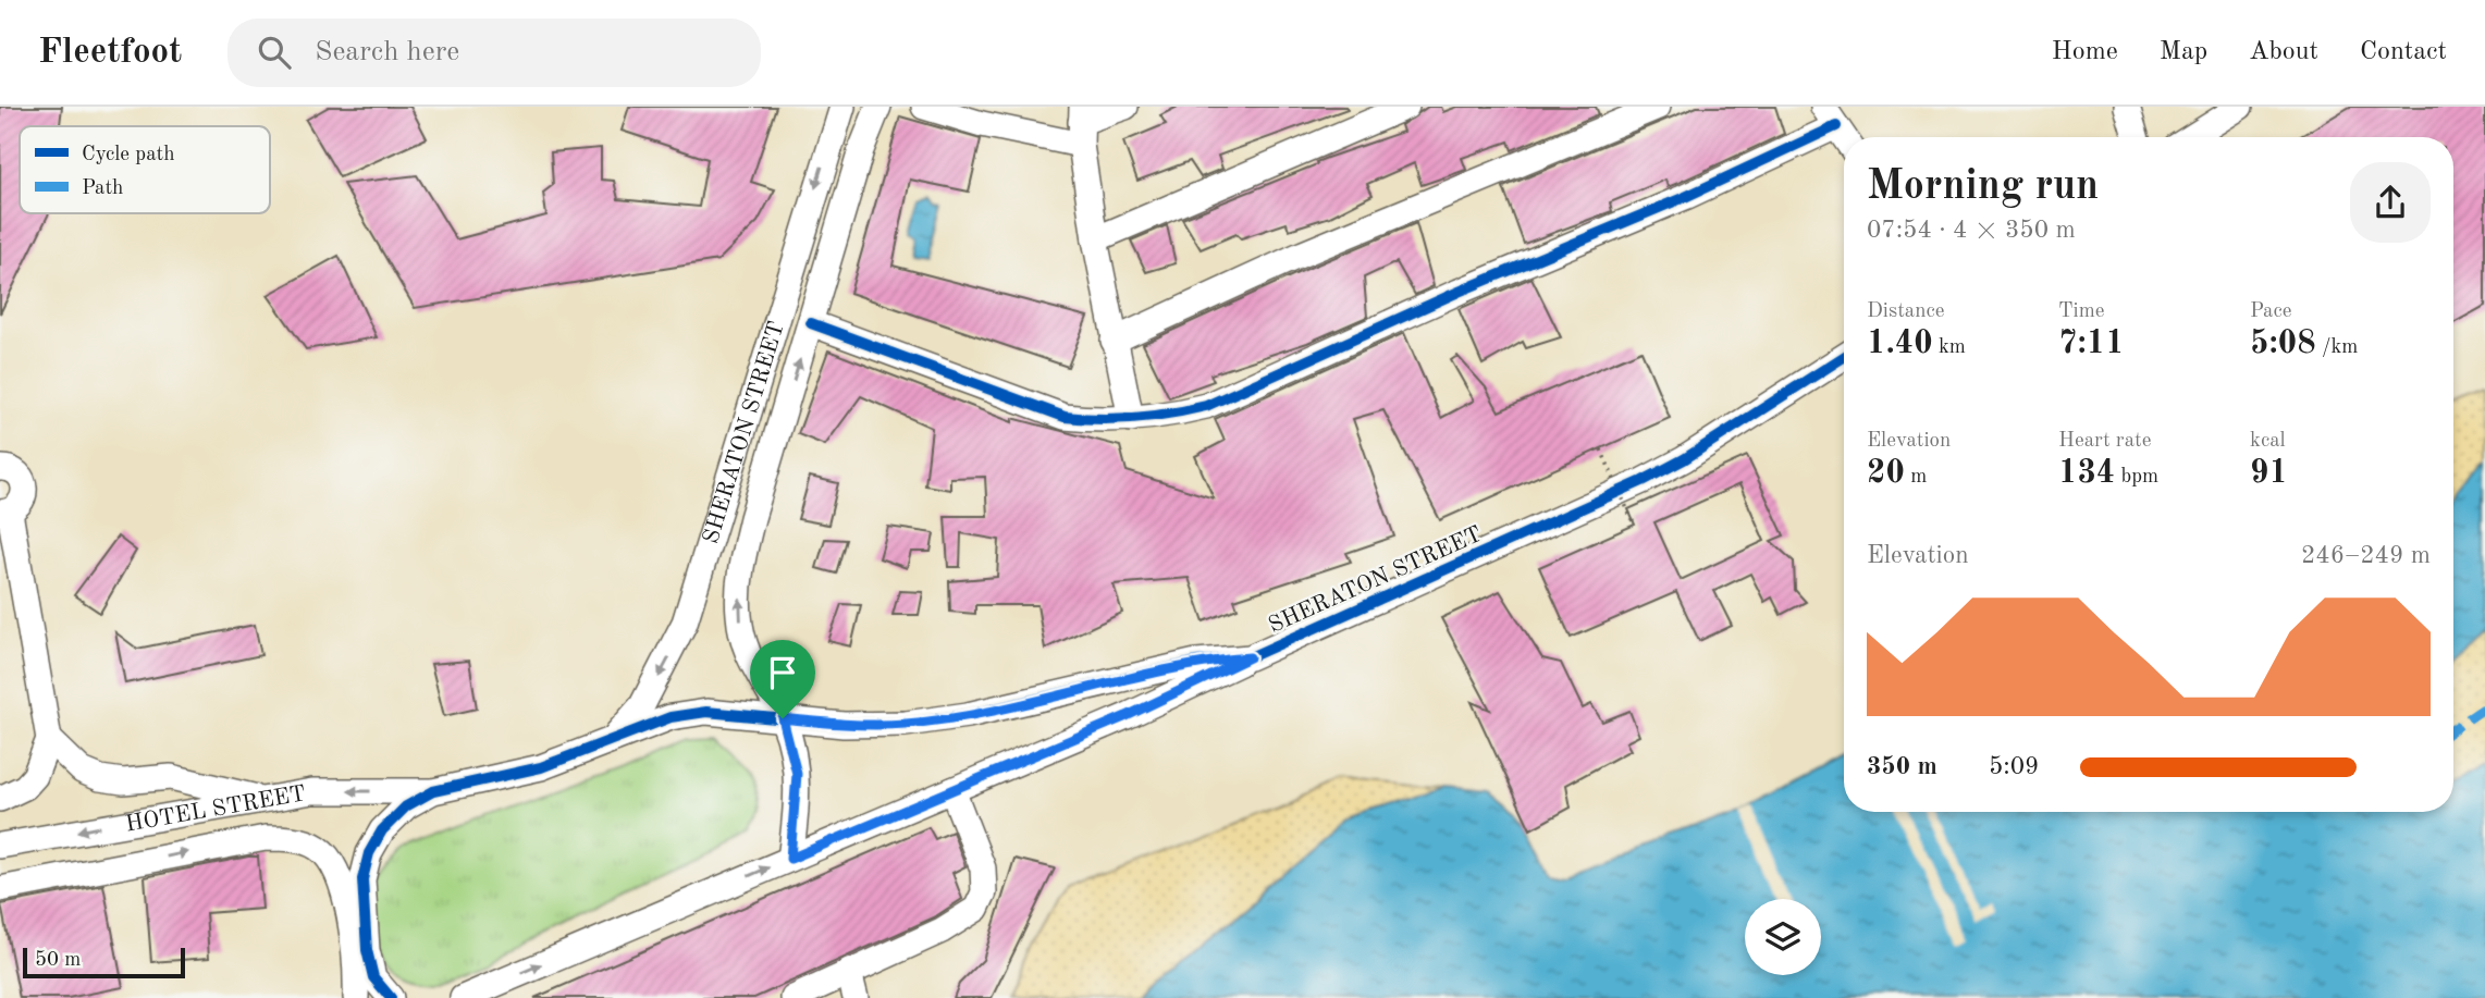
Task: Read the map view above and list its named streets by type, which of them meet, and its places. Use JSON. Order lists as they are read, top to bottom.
{
  "streets": {
    "street": ["SHERATON STREET", "HOTEL STREET"]
  },
  "crossings": [
    ["SHERATON STREET", "HOTEL STREET"]
  ],
  "legend": ["Cycle path", "Path"],
  "scale_bar": "50 m",
  "page": {
    "header": "Fleetfoot",
    "search": "Search here",
    "nav": [
      "Home",
      "Map",
      "About",
      "Contact"
    ],
    "heading": ["Morning run", "07:54 · 4 × 350 m"],
    "stats": [
      ["Distance", "1.40 km"],
      ["Time", "7:11"],
      ["Pace", "5:08 /km"],
      ["Elevation", "20 m"],
      ["Heart rate", "134 bpm"],
      ["kcal", "91"]
    ],
    "chart": ["Elevation", "246–249 m"],
    "list": [
      {
        "name": "350 m",
        "note": "5:09"
      }
    ],
    "scale": "50 m"
  }
}
